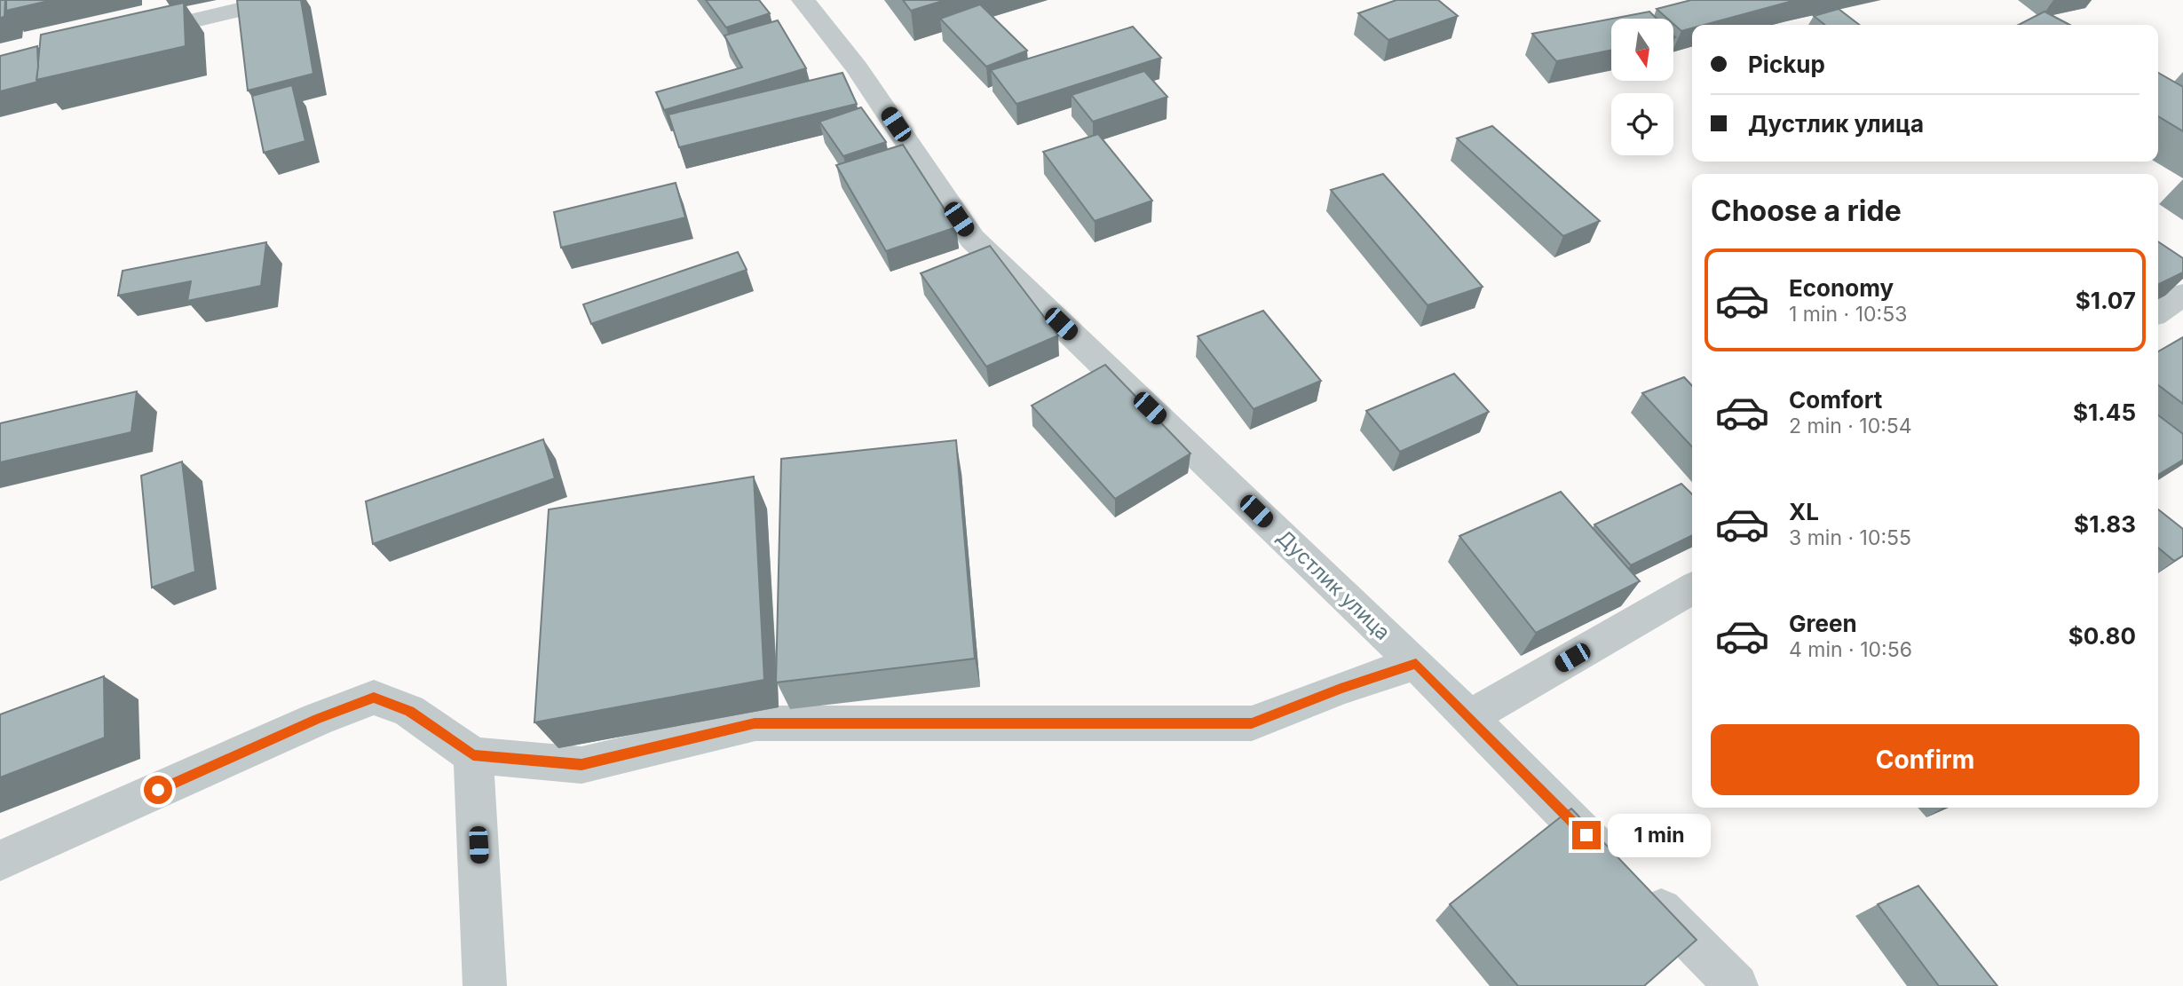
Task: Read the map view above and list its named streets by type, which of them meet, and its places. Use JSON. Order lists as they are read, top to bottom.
{
  "streets": {
    "street": ["Дустлик улица"]
  },
  "north": "bottom",
  "page": {
    "banner": ["Pickup", "Дустлик улица"],
    "heading": "Choose a ride",
    "list": [
      {
        "name": "Economy",
        "note": "1 min · 10:53",
        "value": "$1.07"
      },
      {
        "name": "Comfort",
        "note": "2 min · 10:54",
        "value": "$1.45"
      },
      {
        "name": "XL",
        "note": "3 min · 10:55",
        "value": "$1.83"
      },
      {
        "name": "Green",
        "note": "4 min · 10:56",
        "value": "$0.80"
      }
    ],
    "buttons": "Confirm",
    "bubble": "1 min"
  }
}
